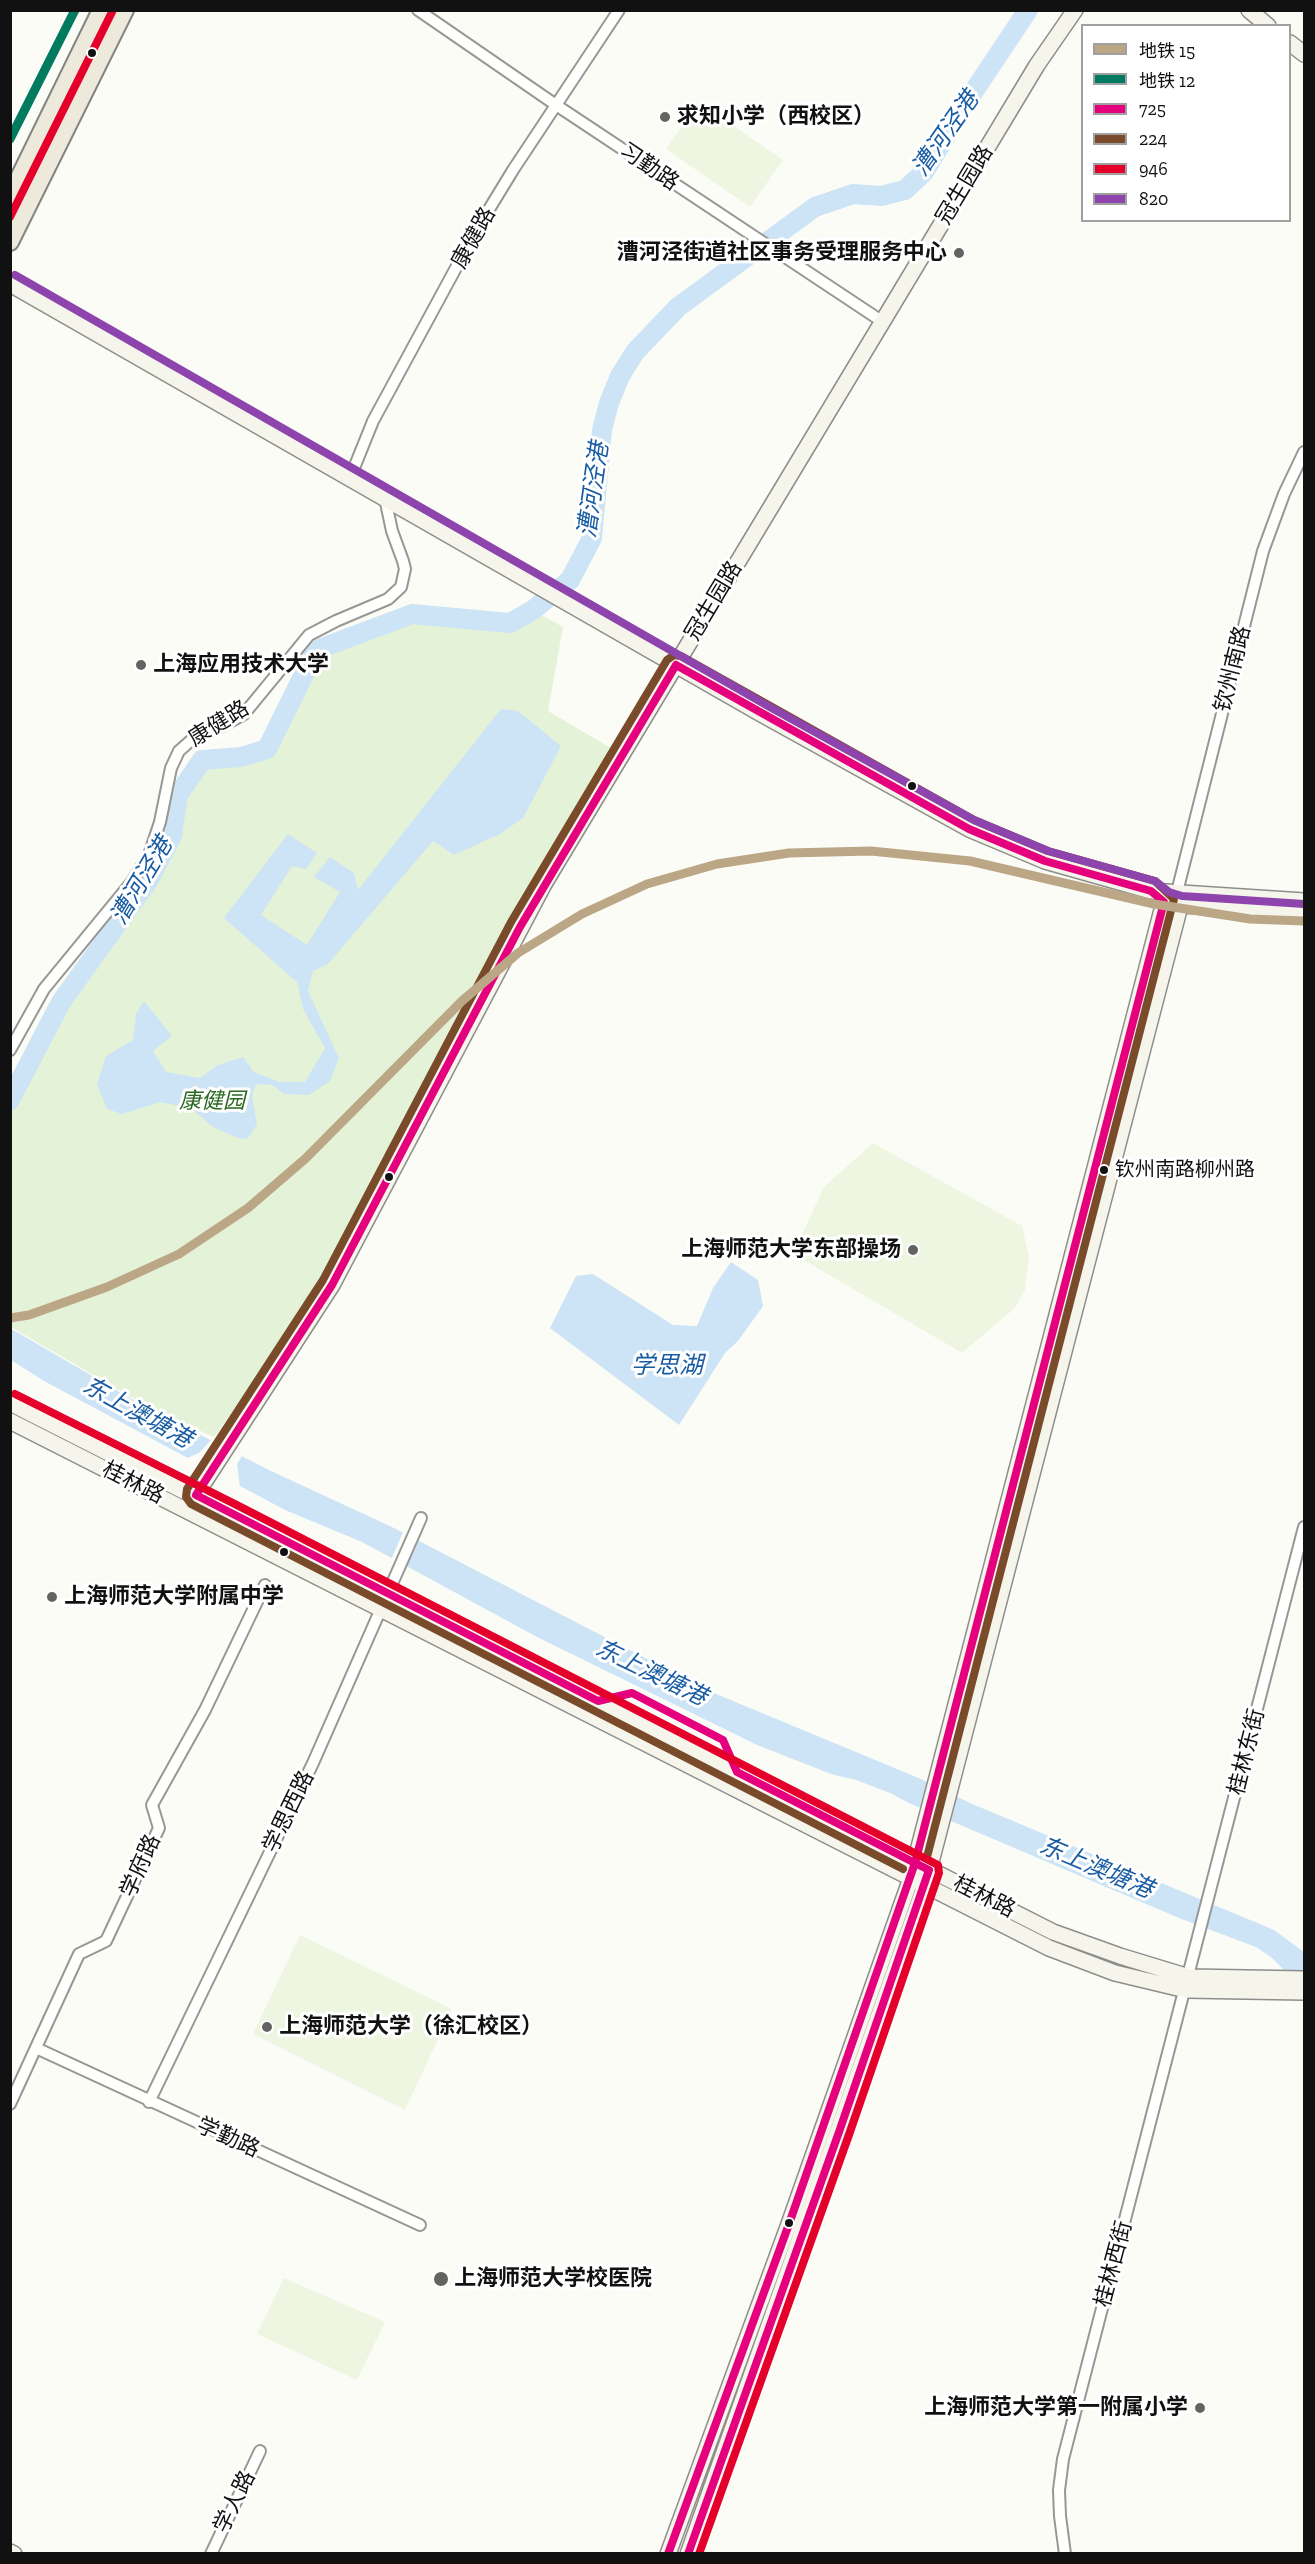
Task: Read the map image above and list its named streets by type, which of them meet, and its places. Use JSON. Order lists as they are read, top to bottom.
{
  "streets": {
    "street": [
      "习勤路",
      "冠生园路",
      "康健路",
      "钦州南路",
      "桂林路",
      "桂林东街",
      "学思西路",
      "学府路",
      "学勤路",
      "桂林西街",
      "学人路"
    ]
  },
  "crossings": [
    ["习勤路", "冠生园路"],
    ["习勤路", "康健路"],
    ["冠生园路", "桂林路"],
    ["钦州南路", "桂林路"],
    ["桂林路", "桂林东街"],
    ["桂林路", "学思西路"],
    ["桂林路", "桂林西街"],
    ["桂林东街", "桂林西街"],
    ["学思西路", "学勤路"],
    ["学府路", "学勤路"]
  ],
  "water": ["漕河泾港", "学思湖", "东上澳塘港"],
  "parks": ["康健园"],
  "places": [
    "求知小学（西校区）",
    "漕河泾街道社区事务受理服务中心",
    "上海应用技术大学",
    "钦州南路柳州路",
    "上海师范大学东部操场",
    "上海师范大学附属中学",
    "上海师范大学（徐汇校区）",
    "上海师范大学校医院",
    "上海师范大学第一附属小学"
  ],
  "lines": [
    "metro line 12",
    "transit line 946",
    "transit line 820",
    "transit line 224",
    "transit line 725",
    "metro line 15"
  ],
  "legend": [
    "地铁 15",
    "地铁 12",
    "725",
    "224",
    "946",
    "820"
  ]
}
